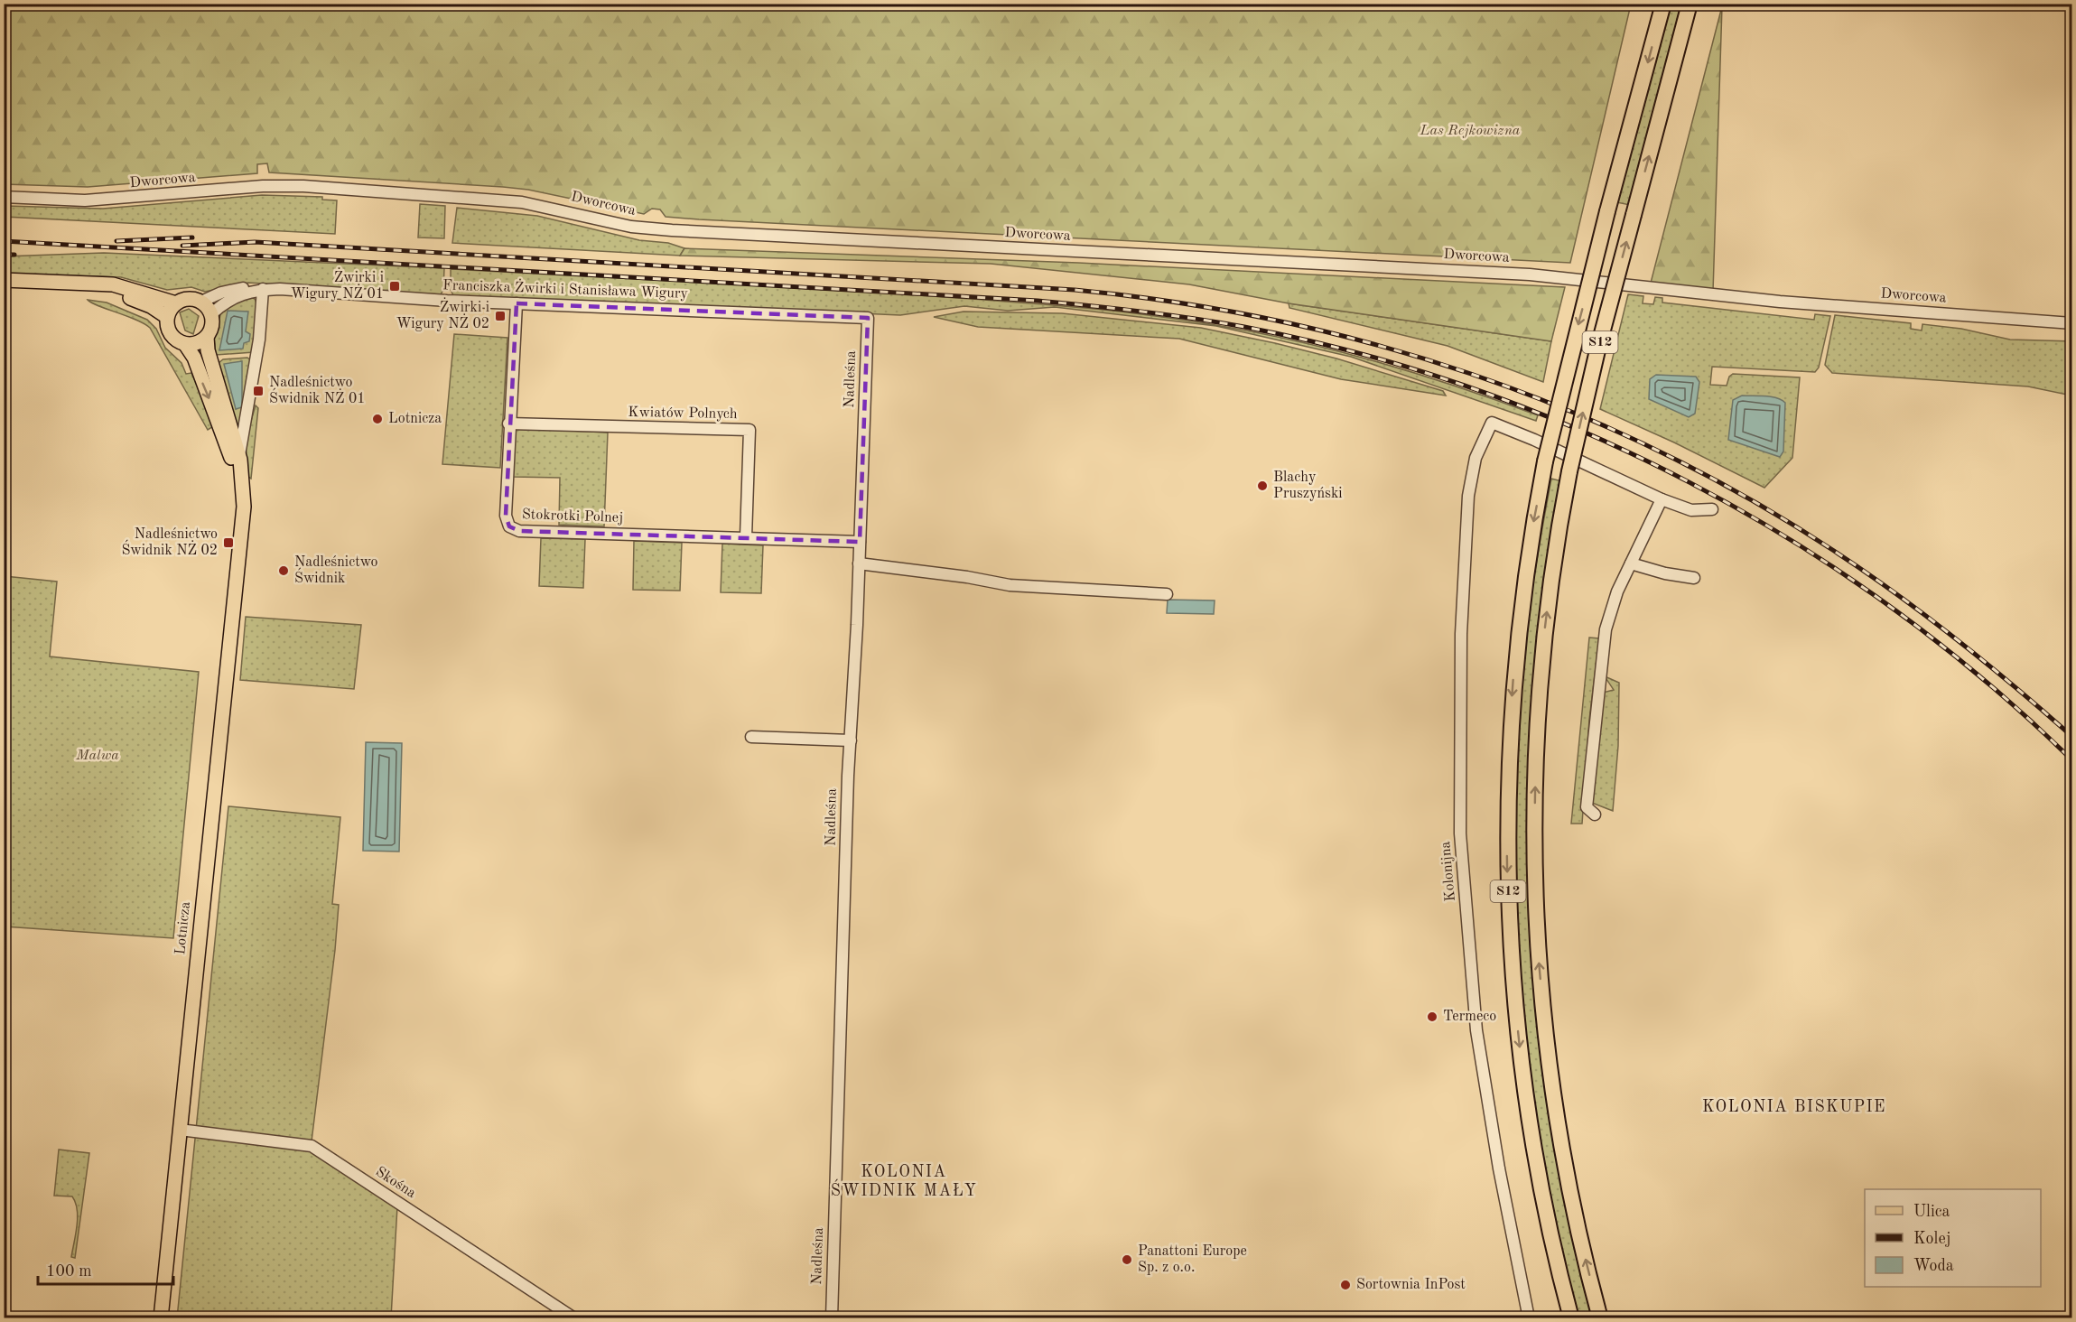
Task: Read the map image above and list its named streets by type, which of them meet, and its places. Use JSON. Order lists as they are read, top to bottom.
{
  "streets": {
    "highway": ["S12"],
    "main road": ["Lotnicza"],
    "street": [
      "Dworcowa",
      "Franciszka Żwirki i Stanisława Wigury",
      "Nadleśna",
      "Kwiatów Polnych",
      "Stokrotki Polnej",
      "Kolonijna",
      "Skośna"
    ]
  },
  "crossings": [
    ["Franciszka Żwirki i Stanisława Wigury", "Nadleśna"],
    ["Franciszka Żwirki i Stanisława Wigury", "Stokrotki Polnej"],
    ["Franciszka Żwirki i Stanisława Wigury", "Lotnicza"],
    ["Nadleśna", "Stokrotki Polnej"],
    ["Kwiatów Polnych", "Stokrotki Polnej"],
    ["Lotnicza", "Skośna"]
  ],
  "districts": ["KOLONIA BISKUPIE", "KOLONIA ŚWIDNIK MAŁY"],
  "parks": ["Las Rejkowizna", "Malwa"],
  "places": {
    "transit": [
      "Żwirki i Wigury NŻ 01",
      "Żwirki i Wigury NŻ 02",
      "Nadleśnictwo Świdnik NŻ 01",
      "Nadleśnictwo Świdnik NŻ 02"
    ],
    "other": [
      "Lotnicza",
      "Blachy Pruszyński",
      "Nadleśnictwo Świdnik",
      "Termeco",
      "Panattoni Europe Sp. z o.o.",
      "Sortownia InPost"
    ]
  },
  "legend": ["Ulica", "Kolej", "Woda"],
  "scale_bar": "100 m"
}
